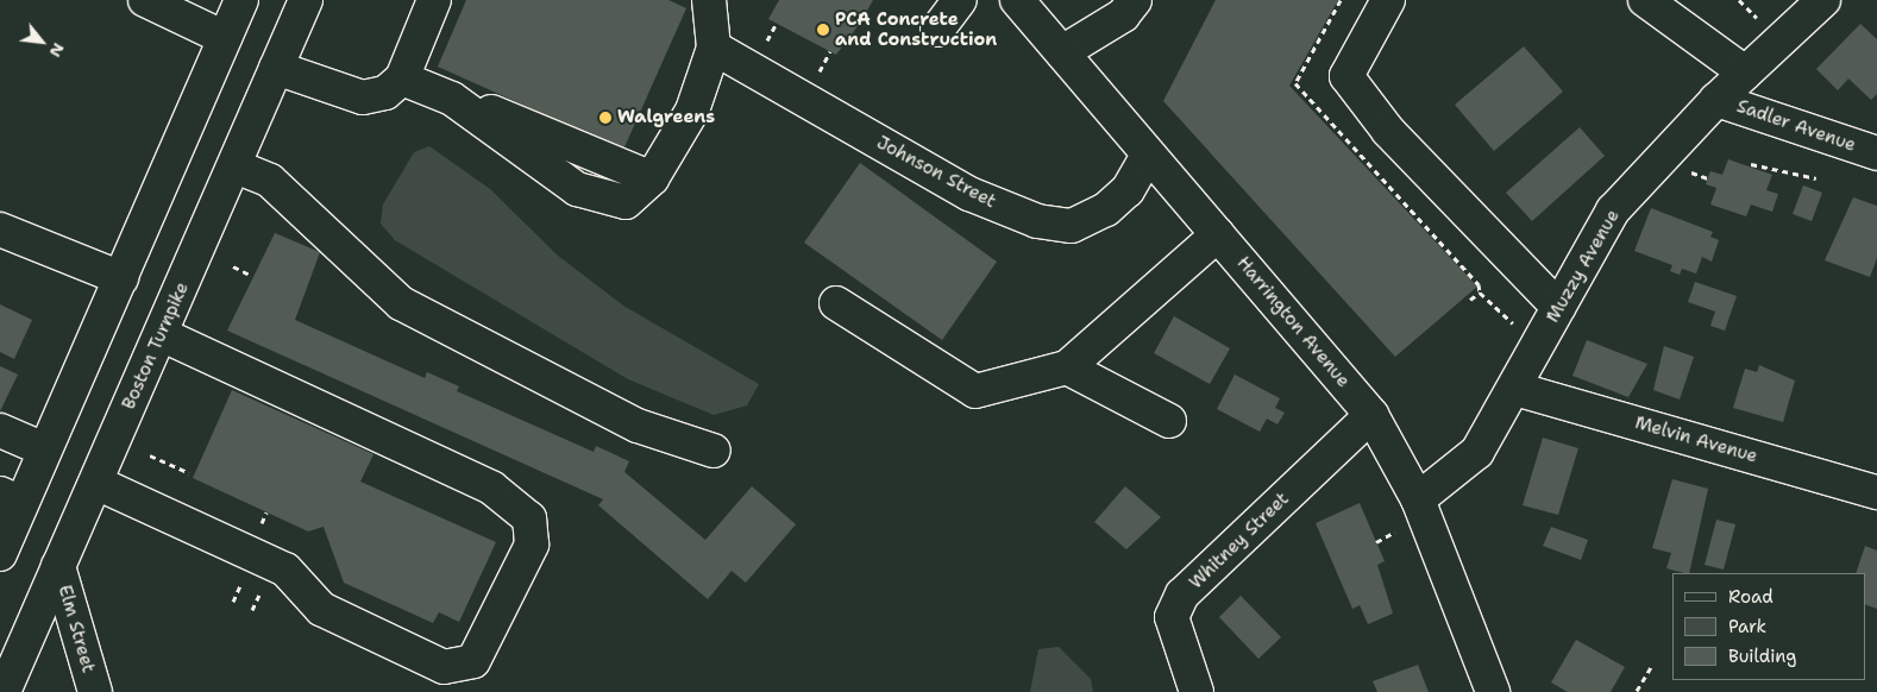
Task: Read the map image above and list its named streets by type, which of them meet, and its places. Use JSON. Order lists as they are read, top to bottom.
{
  "streets": {
    "main road": [
      "Sadler Avenue",
      "Johnson Street",
      "Muzzy Avenue",
      "Harrington Avenue",
      "Boston Turnpike",
      "Melvin Avenue",
      "Whitney Street",
      "Elm Street"
    ]
  },
  "crossings": [
    ["Sadler Avenue", "Muzzy Avenue"],
    ["Johnson Street", "Harrington Avenue"],
    ["Muzzy Avenue", "Harrington Avenue"],
    ["Muzzy Avenue", "Melvin Avenue"],
    ["Harrington Avenue", "Whitney Street"],
    ["Boston Turnpike", "Elm Street"]
  ],
  "places": ["PCA Concrete and Construction", "Walgreens"],
  "legend": ["Road", "Park", "Building"],
  "north": "bottom right"
}
